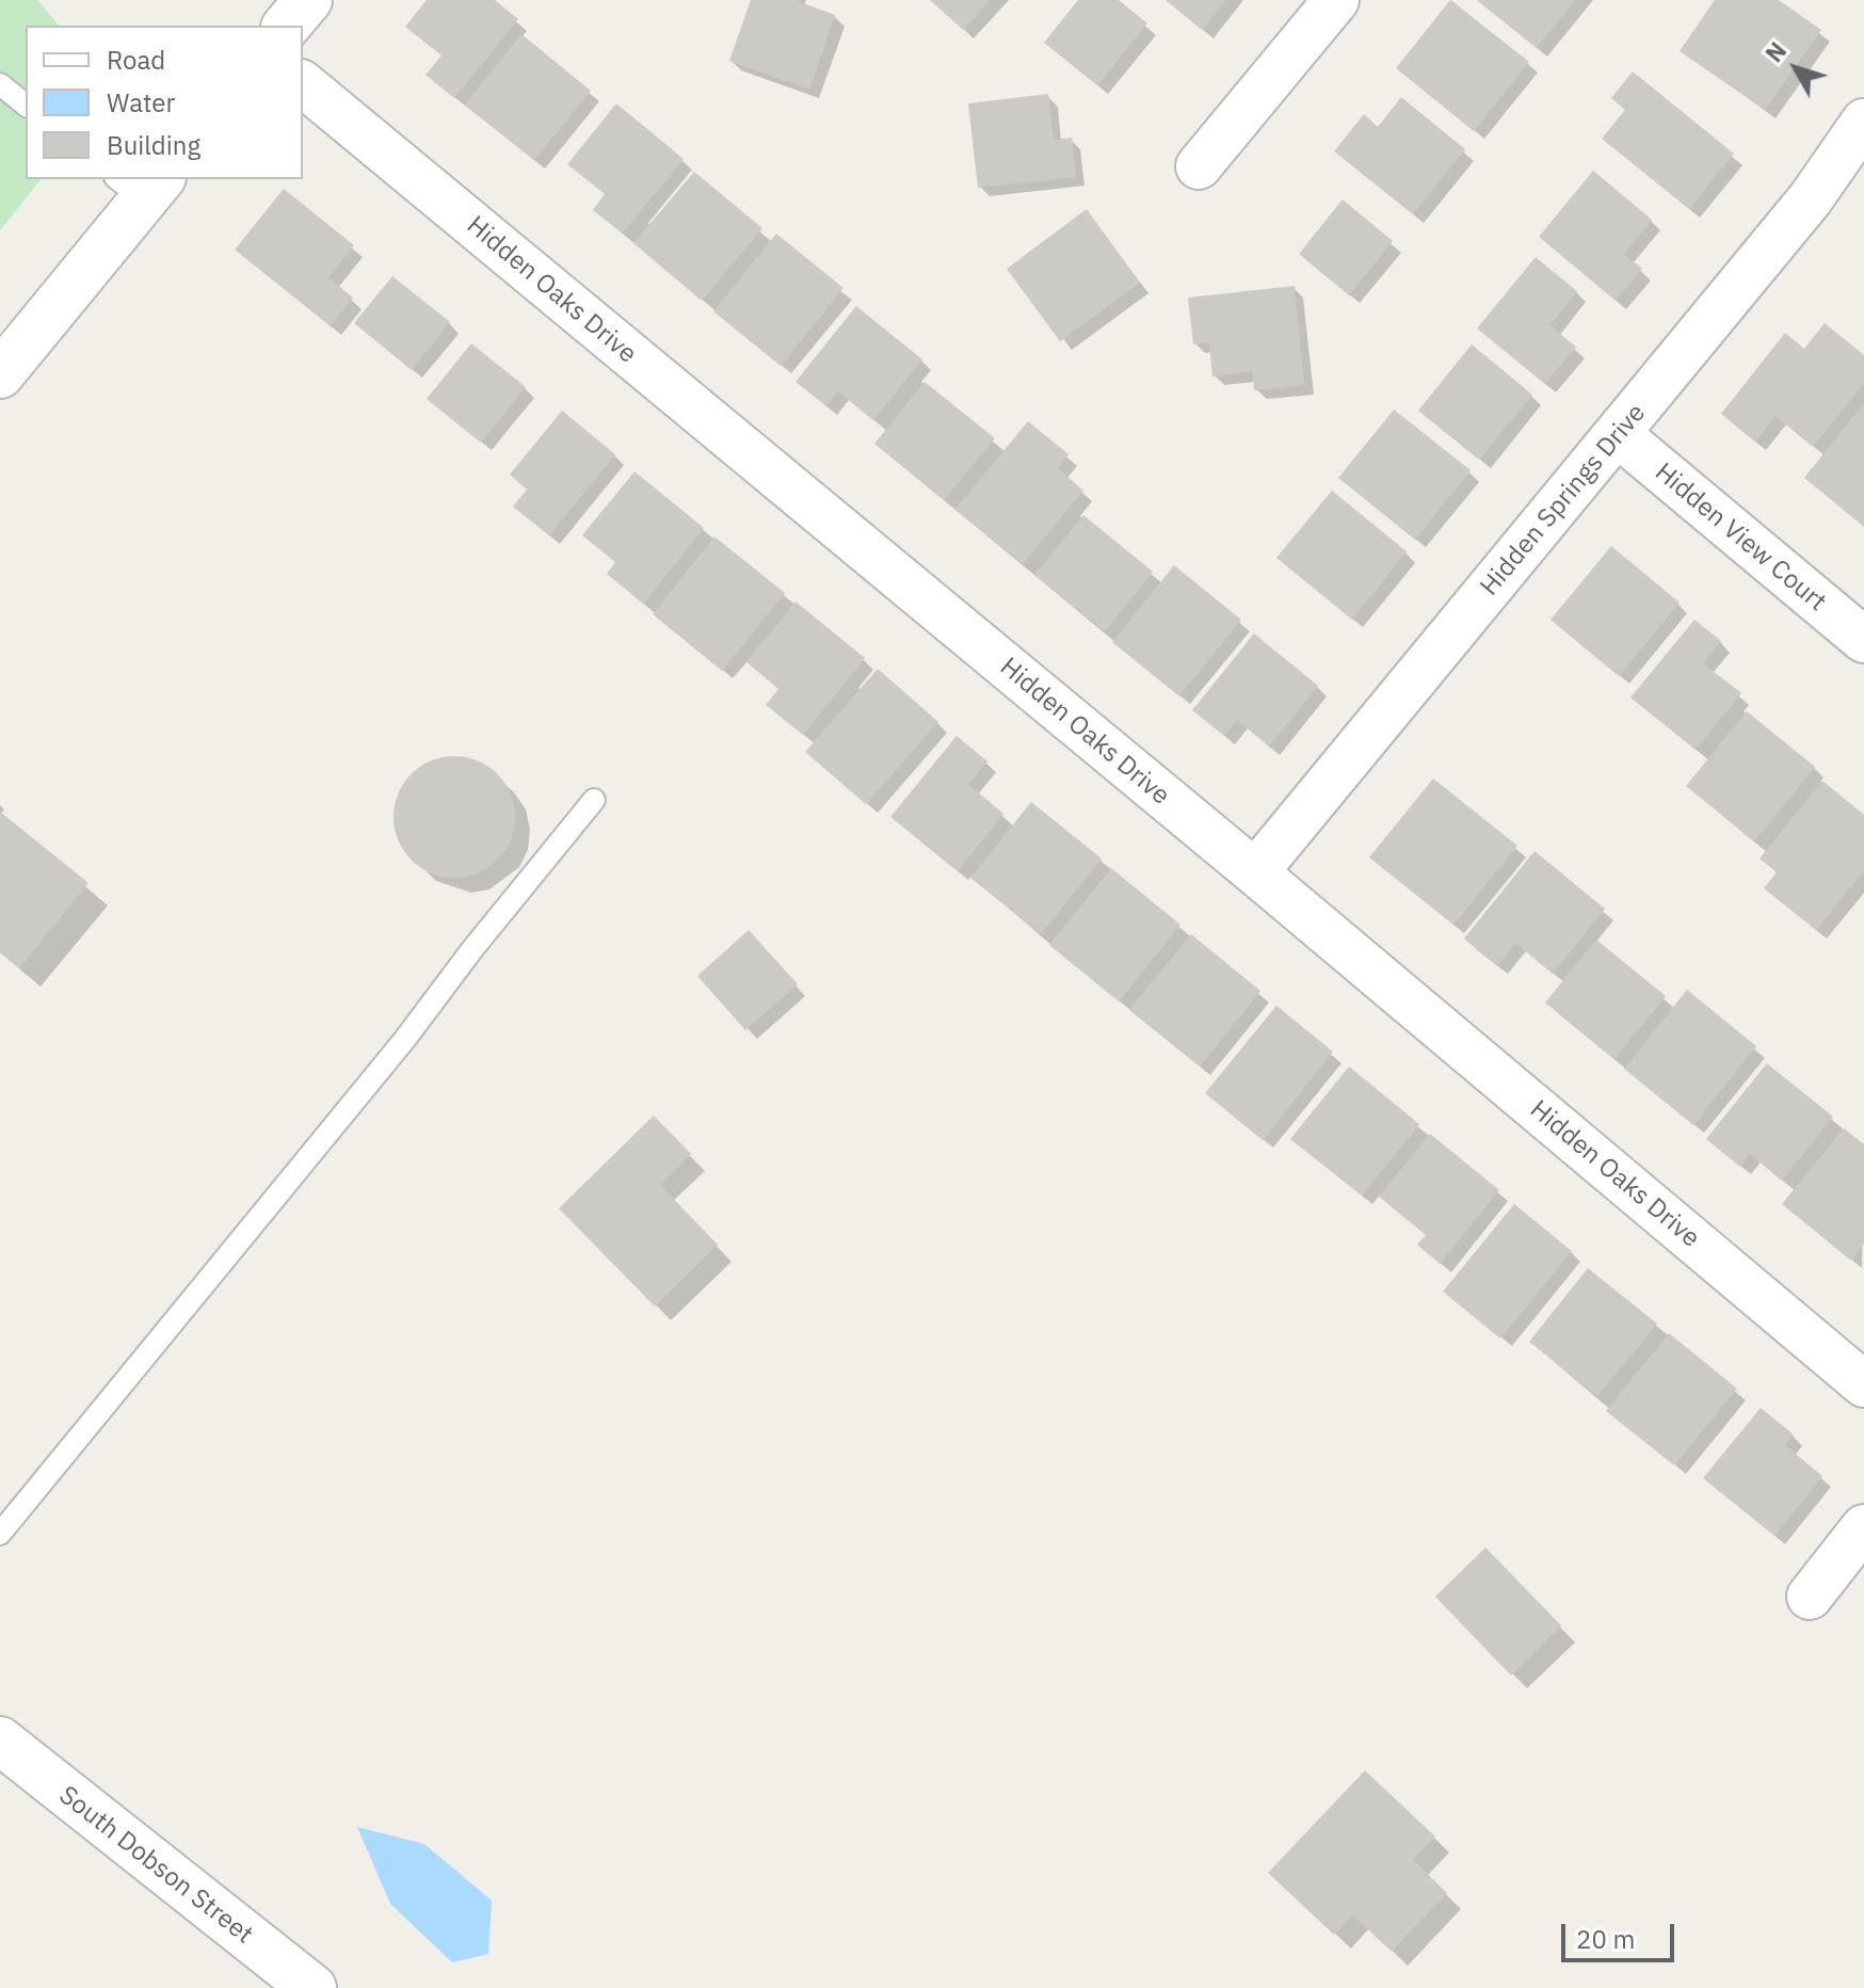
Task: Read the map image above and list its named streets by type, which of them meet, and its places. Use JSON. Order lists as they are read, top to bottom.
{
  "streets": {
    "street": [
      "Hidden Oaks Drive",
      "Hidden Springs Drive",
      "Hidden View Court",
      "South Dobson Street"
    ]
  },
  "crossings": [
    ["Hidden Oaks Drive", "Hidden Springs Drive"],
    ["Hidden Springs Drive", "Hidden View Court"]
  ],
  "legend": ["Road", "Water", "Building"],
  "scale_bar": "20 m",
  "north": "top left"
}
